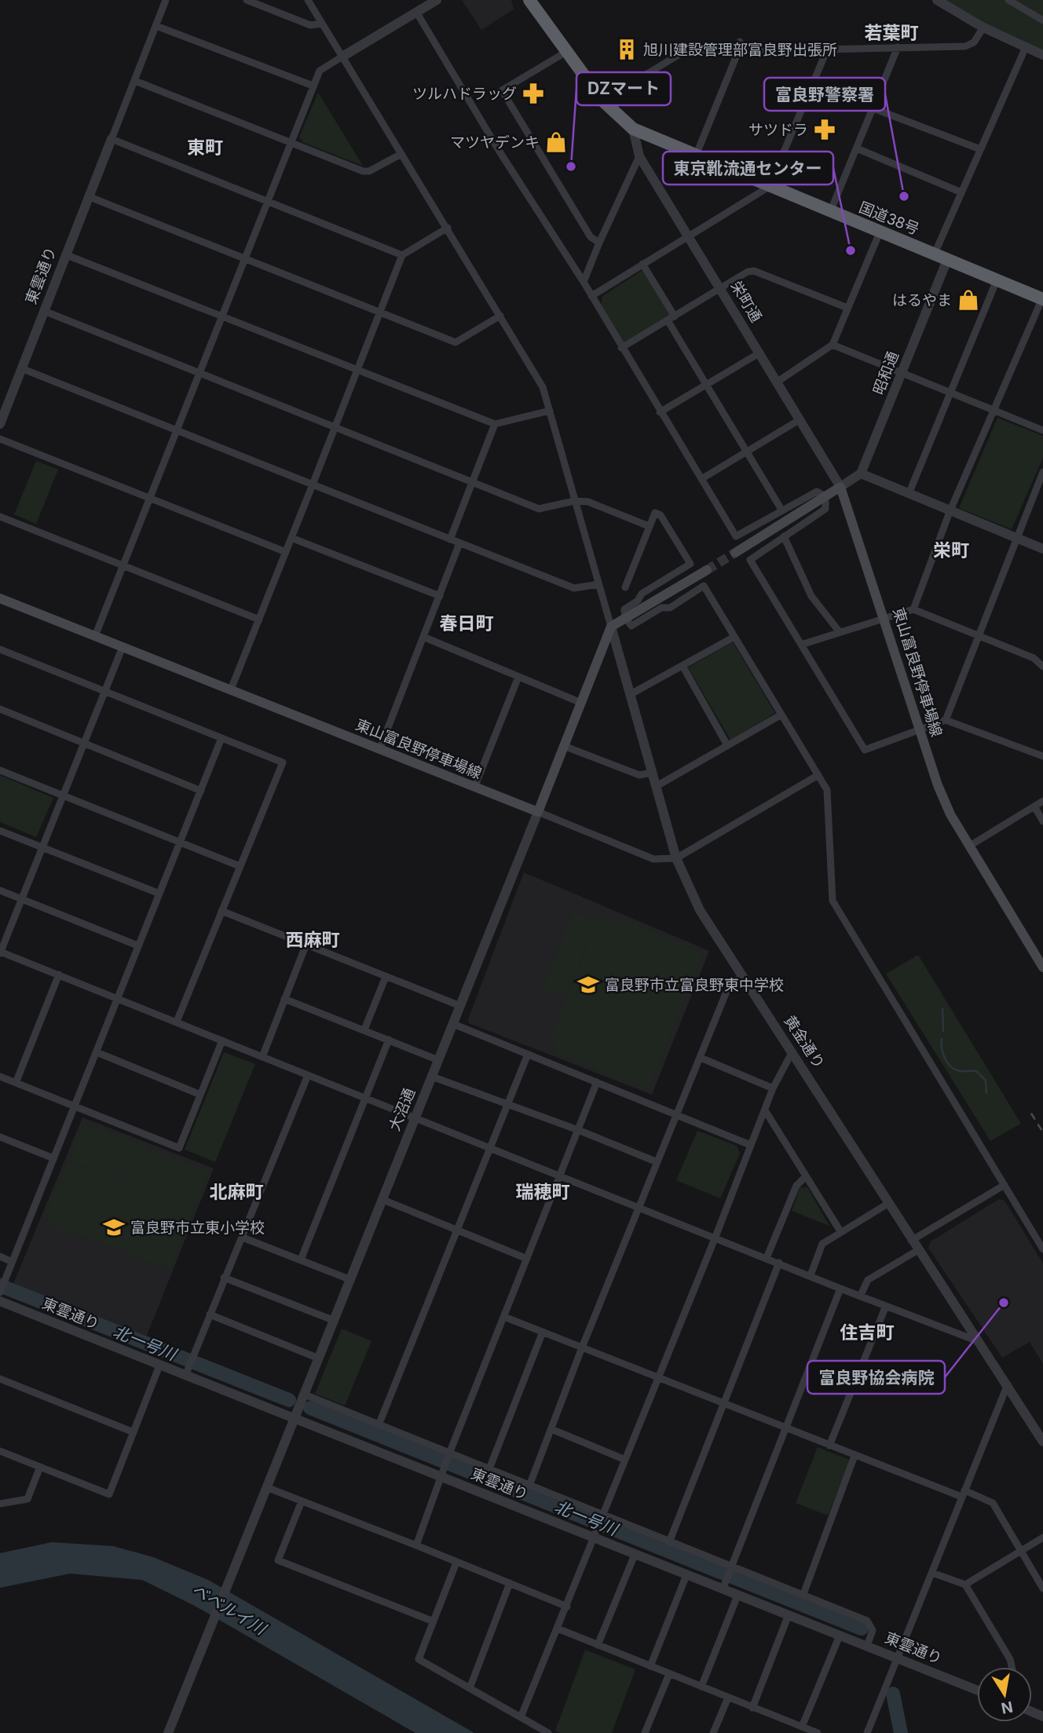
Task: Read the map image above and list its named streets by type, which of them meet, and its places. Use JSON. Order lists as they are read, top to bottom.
{
  "streets": {
    "highway": ["国道38号"],
    "main road": ["東山富良野停車場線"],
    "street": [
      "東雲通り",
      "栄町通",
      "昭和通",
      "黄金通り",
      "大沼通"
    ]
  },
  "crossings": [
    ["国道38号", "栄町通"],
    ["国道38号", "昭和通"],
    ["東雲通り", "大沼通"],
    ["栄町通", "東山富良野停車場線"],
    ["東山富良野停車場線", "大沼通"]
  ],
  "districts": [
    "若葉町",
    "東町",
    "栄町",
    "春日町",
    "西麻町",
    "北麻町",
    "瑞穂町",
    "住吉町"
  ],
  "water": ["北一号川", "ベベルイ川"],
  "places": {
    "building": ["旭川建設管理部富良野出張所"],
    "pharmacy": ["ツルハドラッグ", "サツドラ"],
    "shop": ["マツヤデンキ", "はるやま"],
    "other": [
      "DZマート",
      "富良野警察署",
      "東京靴流通センター",
      "富良野協会病院"
    ],
    "school or university": ["富良野市立富良野東中学校", "富良野市立東小学校"]
  },
  "north": "bottom"
}
